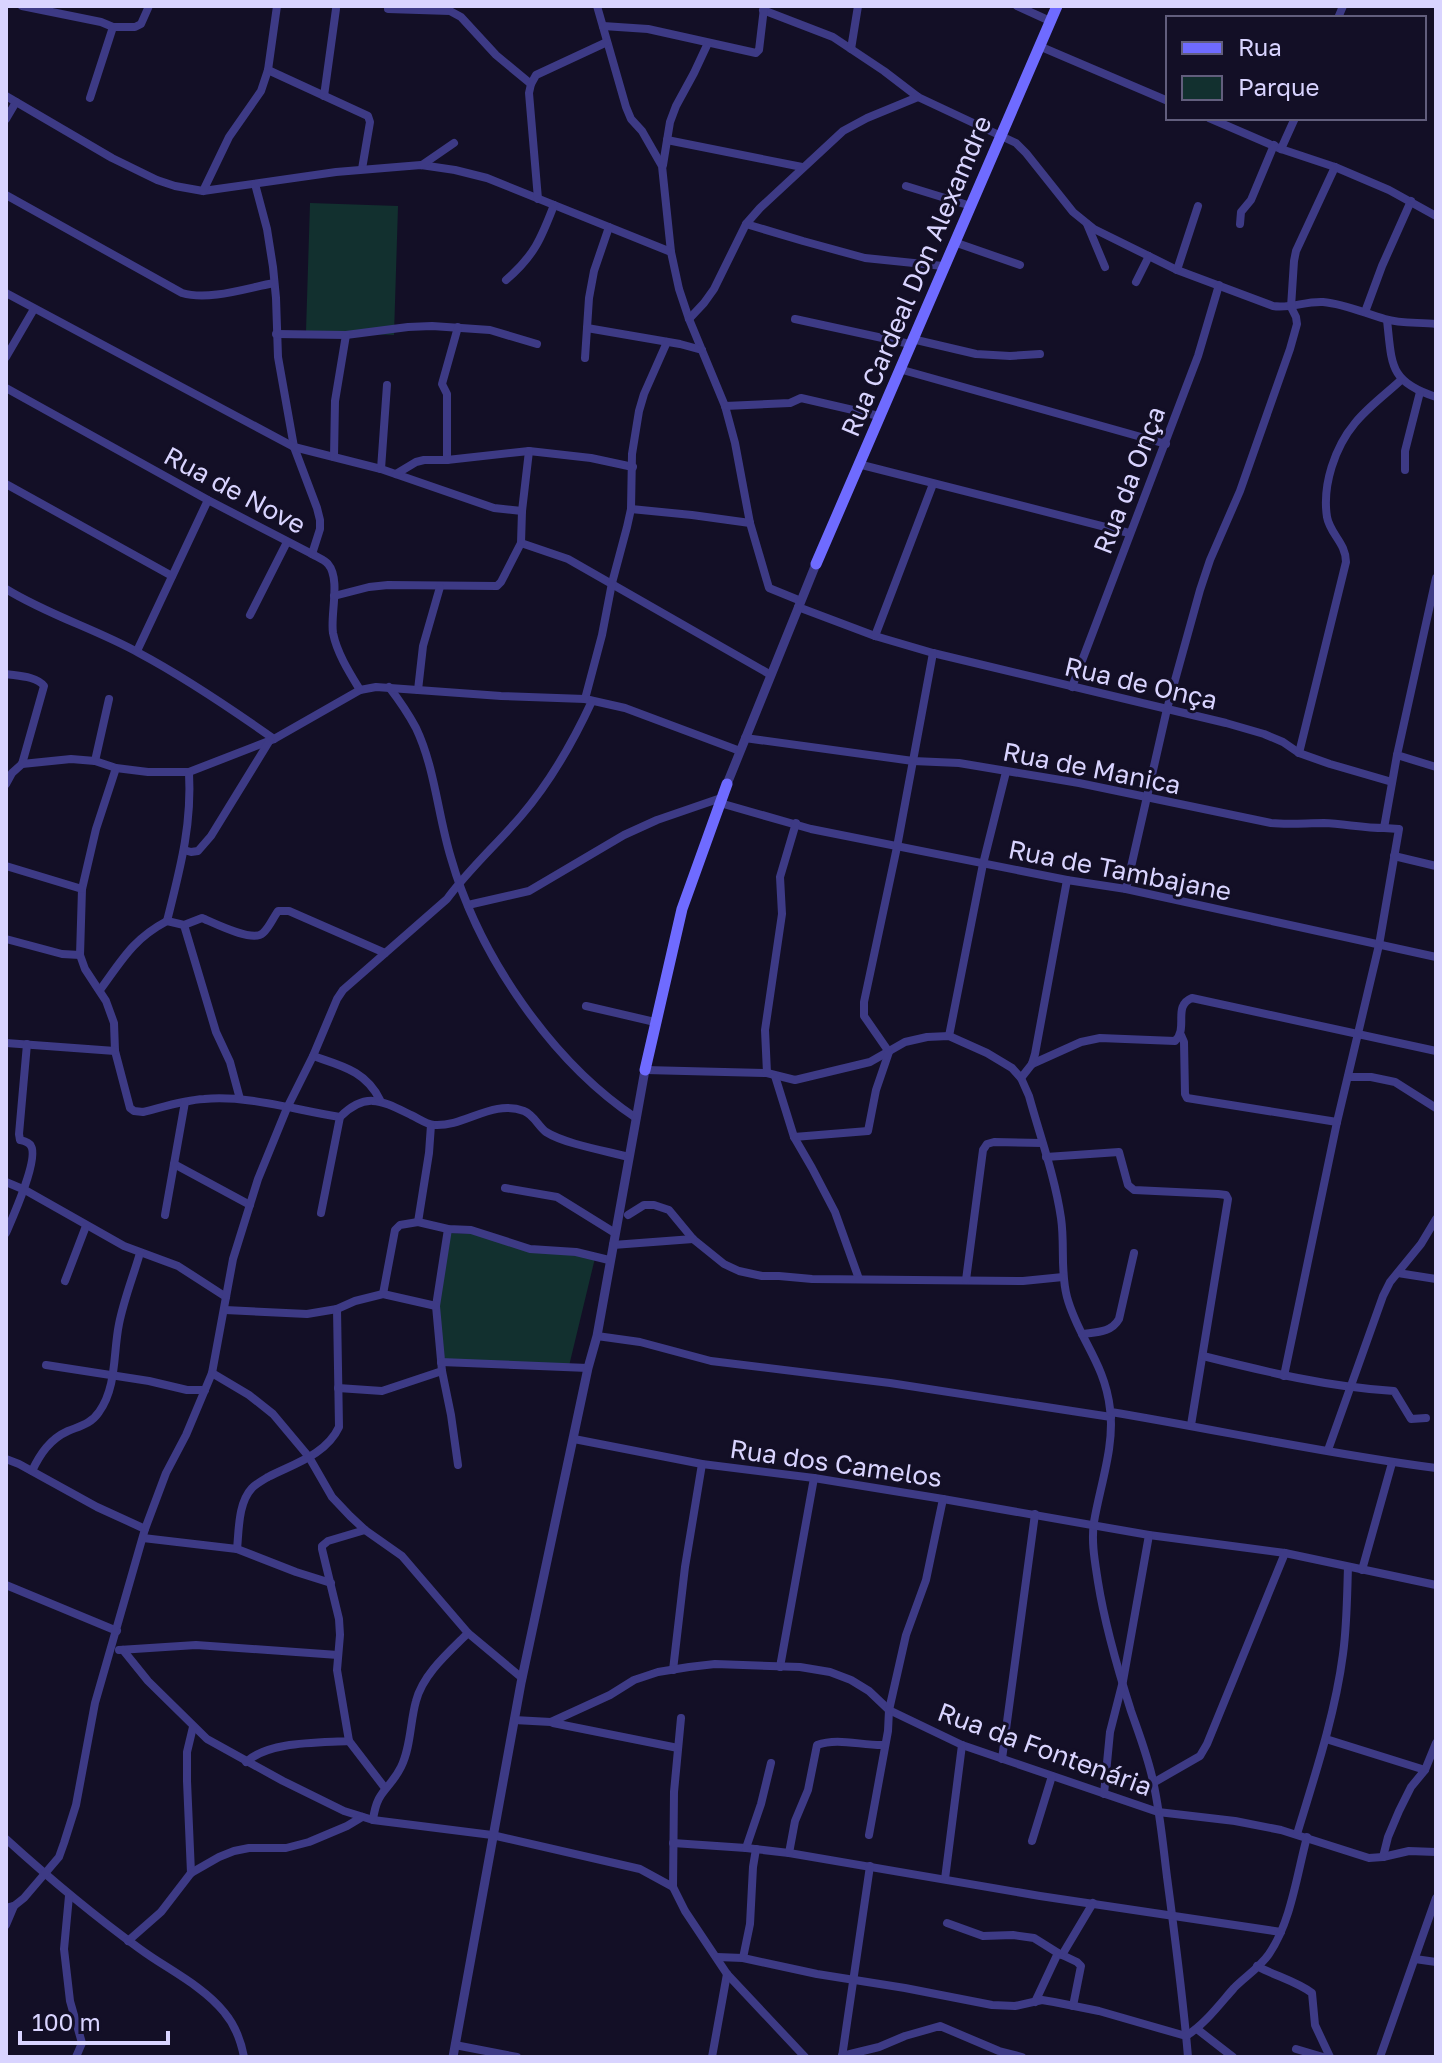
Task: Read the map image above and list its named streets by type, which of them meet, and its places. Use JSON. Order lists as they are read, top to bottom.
{
  "streets": {
    "main road": ["Rua Cardeal Don Alexamdre"],
    "street": [
      "Rua da Onça",
      "Rua de Nove",
      "Rua de Onça",
      "Rua de Manica",
      "Rua de Tambajane",
      "Rua dos Camelos",
      "Rua da Fontenária"
    ]
  },
  "crossings": [
    ["Rua da Onça", "Rua de Onça"]
  ],
  "legend": ["Rua", "Parque"],
  "scale_bar": "100 m"
}
